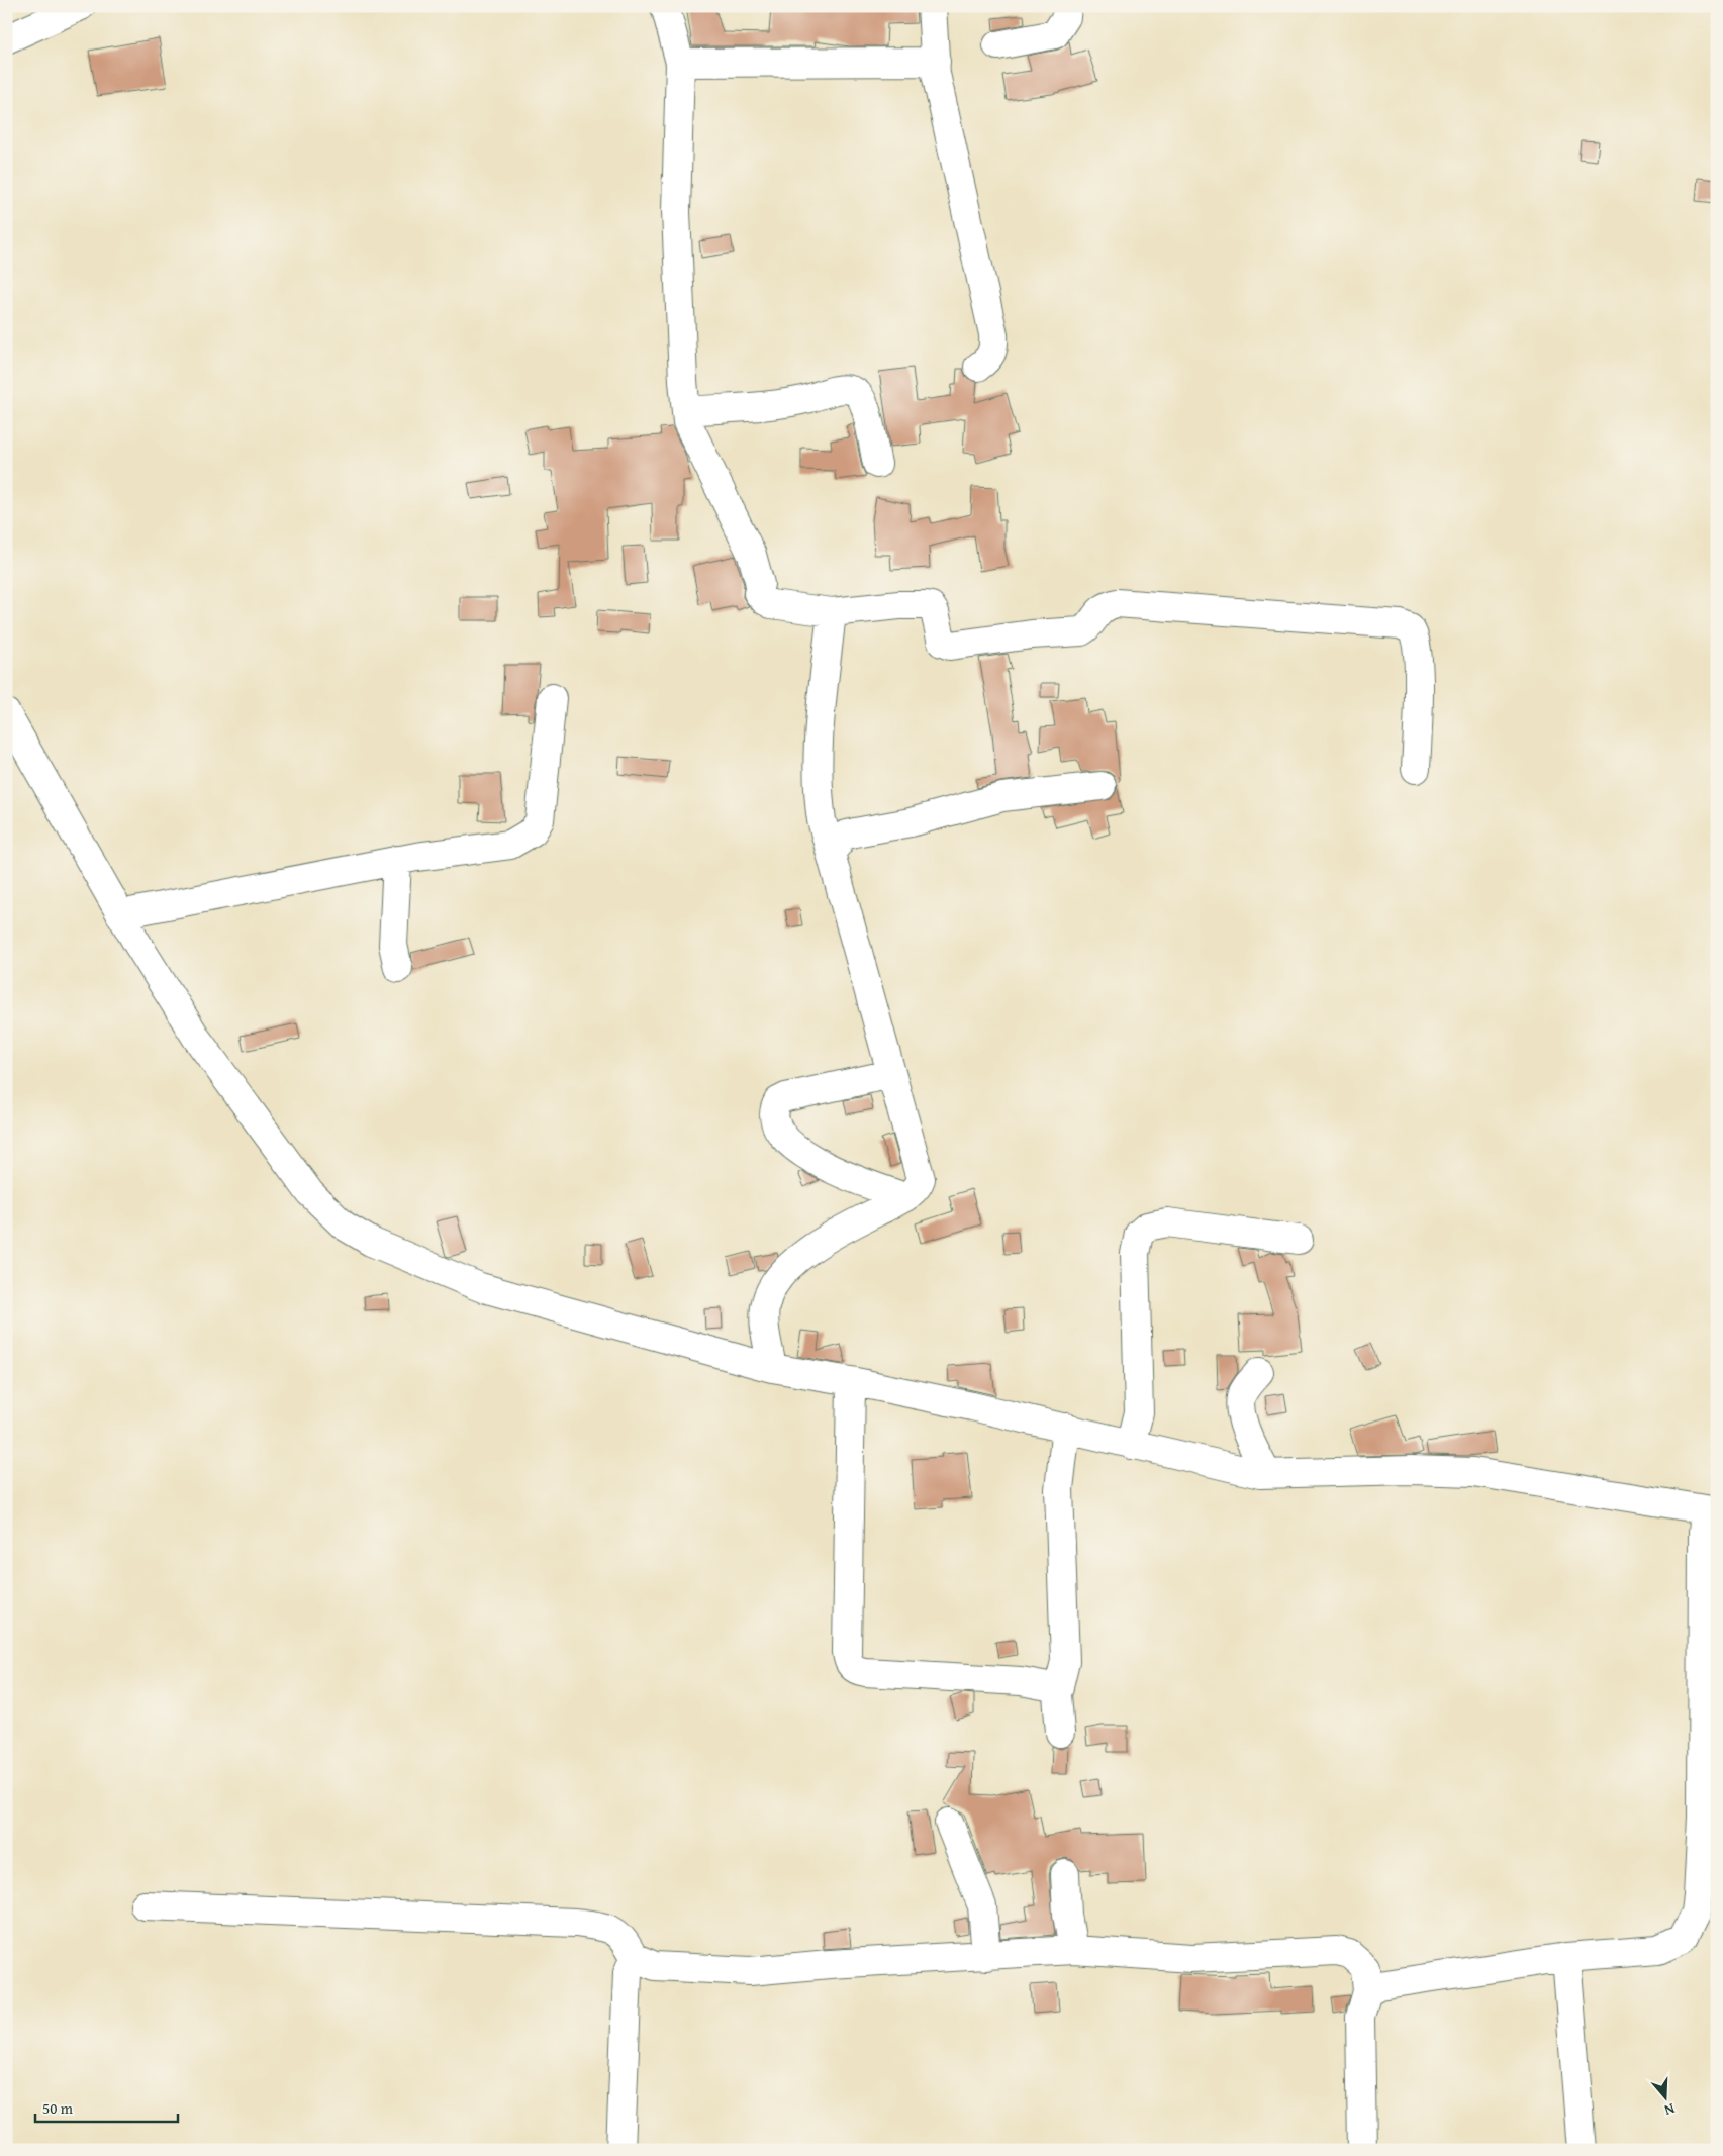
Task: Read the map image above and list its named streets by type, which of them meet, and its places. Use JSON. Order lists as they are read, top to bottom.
{
  "scale_bar": "50 m",
  "north": "bottom"
}
